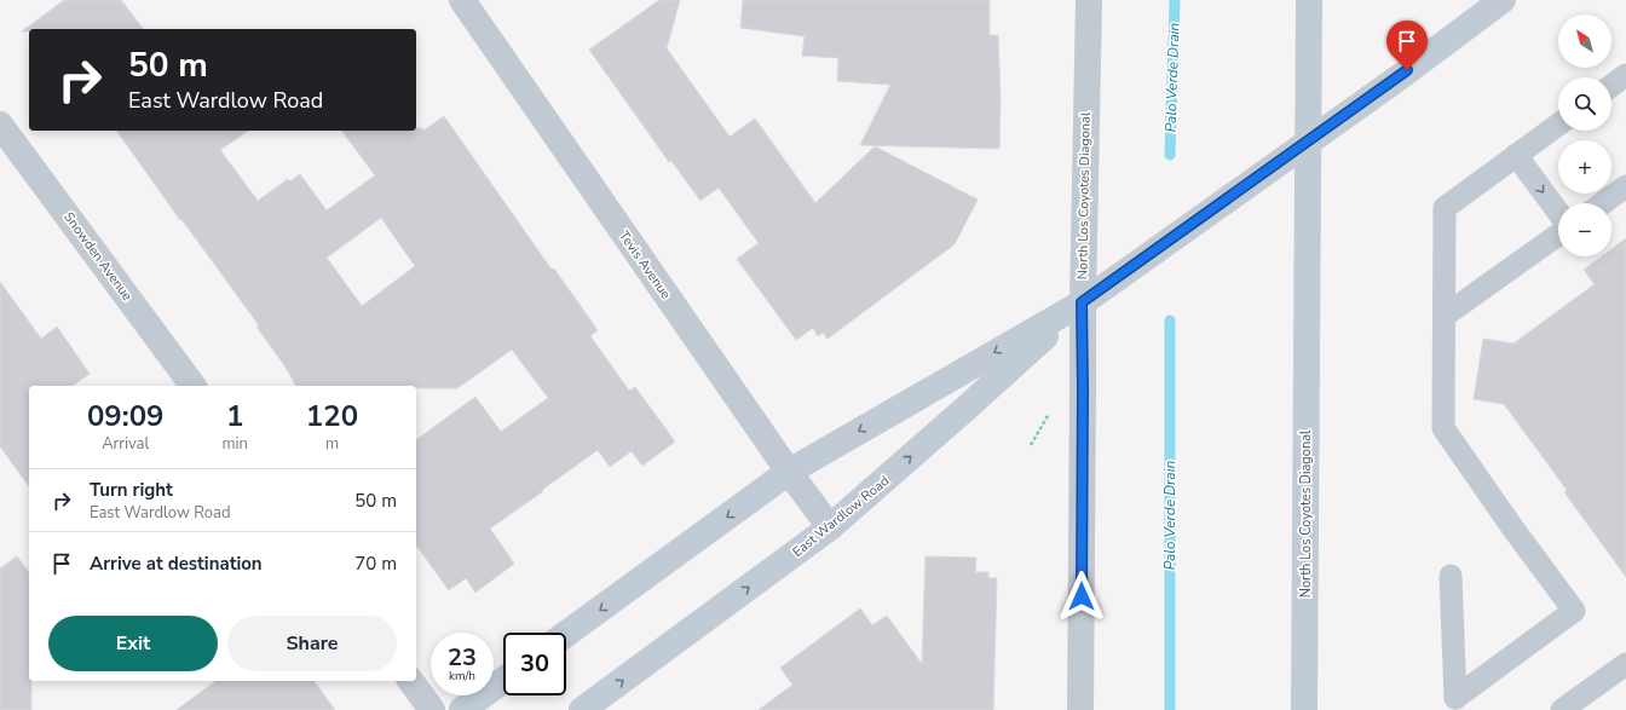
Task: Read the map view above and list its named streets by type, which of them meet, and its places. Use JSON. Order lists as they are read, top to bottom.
{
  "streets": {
    "main road": ["North Los Coyotes Diagonal", "East Wardlow Road"],
    "street": ["Snowden Avenue", "Tevis Avenue"]
  },
  "crossings": [
    ["North Los Coyotes Diagonal", "East Wardlow Road"],
    ["Tevis Avenue", "East Wardlow Road"]
  ],
  "water": ["Palo Verde Drain"],
  "north": "top left",
  "page": {
    "map_buttons": ["+", "−"],
    "turn": ["50 m", "East Wardlow Road"],
    "eta": [
      "09:09",
      "Arrival",
      "1",
      "min",
      "120",
      "m"
    ],
    "list": [
      {
        "name": "Turn right",
        "note": "East Wardlow Road",
        "value": "50 m"
      },
      {
        "name": "Arrive at destination",
        "value": "70 m"
      }
    ],
    "buttons": ["Exit", "Share"],
    "speed": "23 km/h",
    "limit": "30"
  }
}
